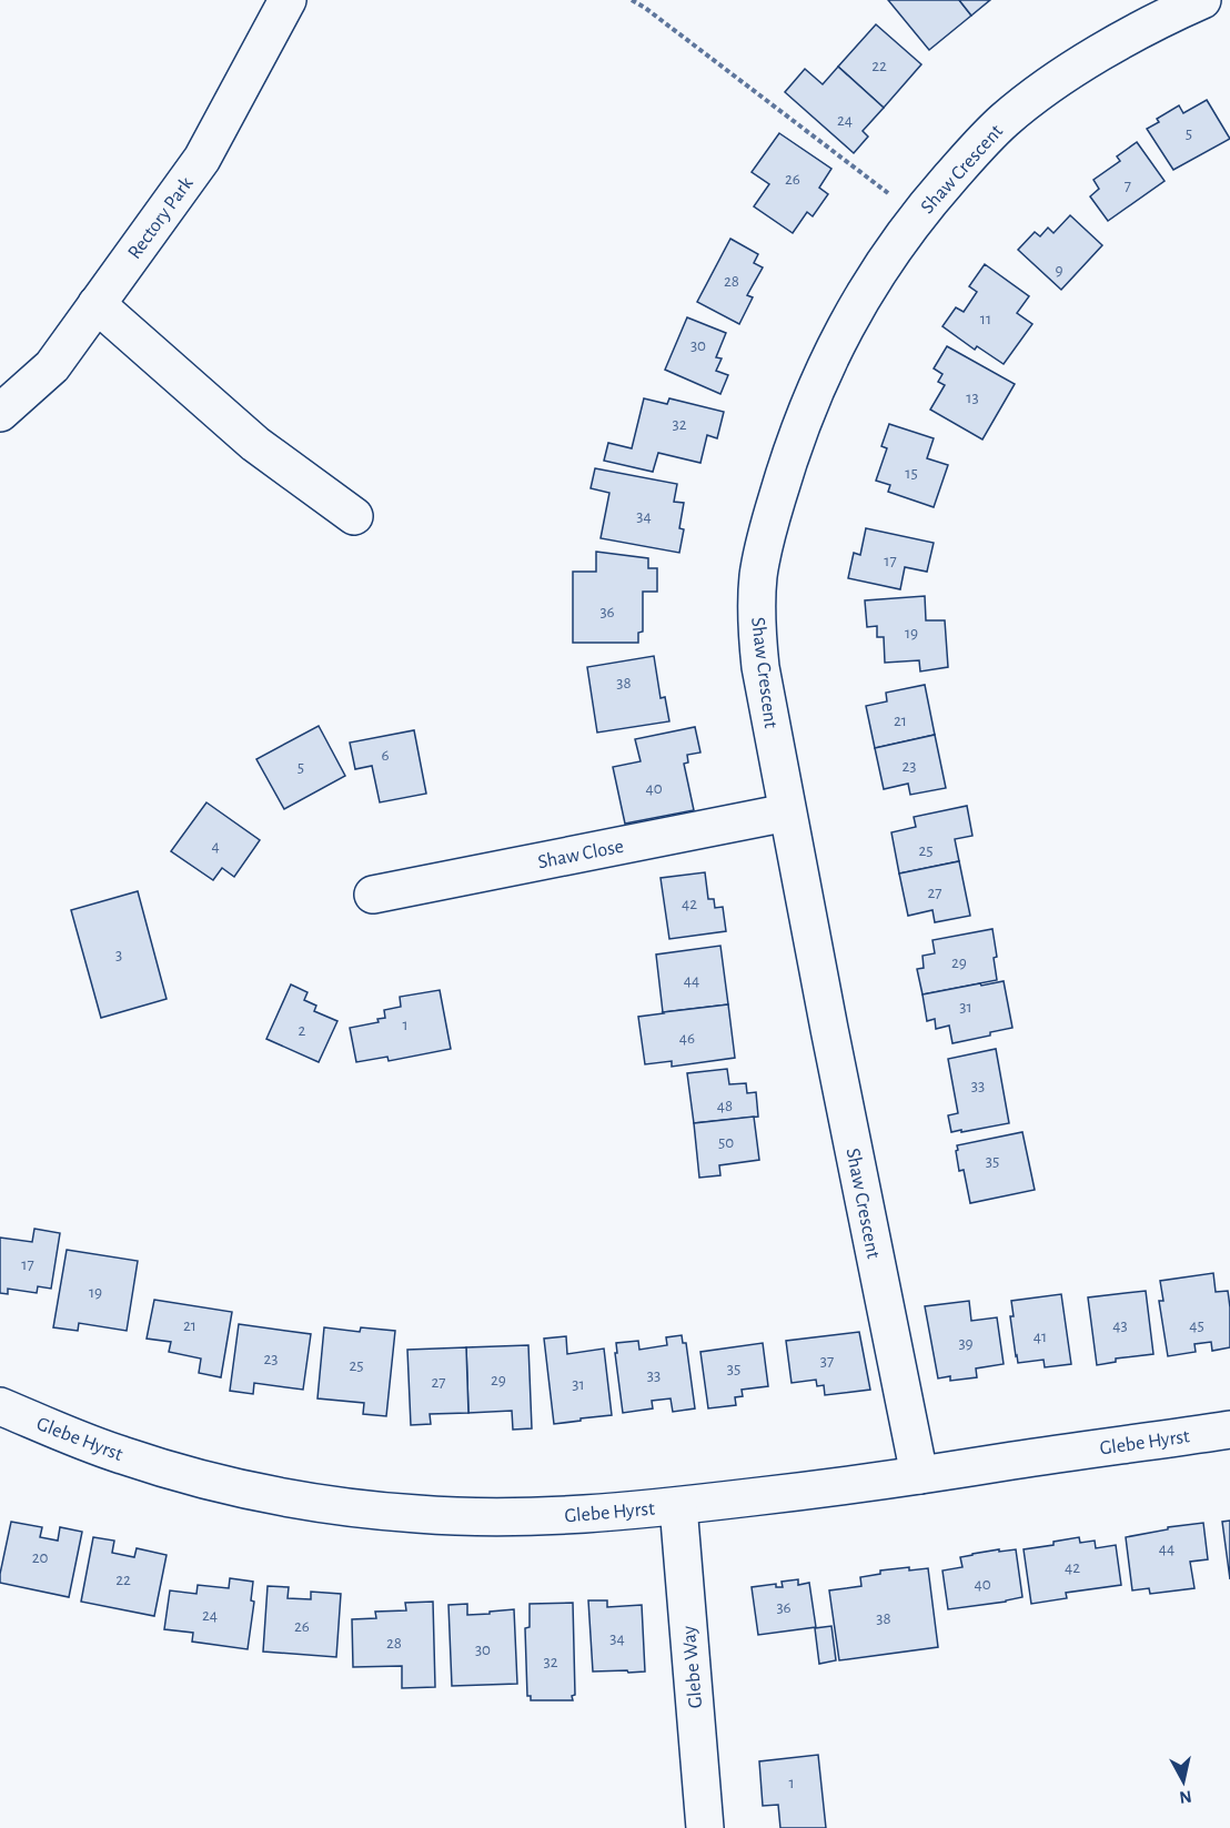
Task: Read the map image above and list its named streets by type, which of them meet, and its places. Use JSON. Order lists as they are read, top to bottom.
{
  "streets": {
    "street": [
      "Shaw Crescent",
      "Rectory Park",
      "Shaw Close",
      "Glebe Hyrst",
      "Glebe Way"
    ]
  },
  "crossings": [
    ["Shaw Crescent", "Shaw Close"],
    ["Shaw Crescent", "Glebe Hyrst"],
    ["Glebe Hyrst", "Glebe Way"]
  ],
  "house_numbers": [
    "22",
    "24",
    "5",
    "26",
    "7",
    "9",
    "28",
    "11",
    "30",
    "13",
    "32",
    "15",
    "34",
    "17",
    "36",
    "19",
    "38",
    "21",
    "6",
    "23",
    "5",
    "40",
    "4",
    "25",
    "27",
    "42",
    "3",
    "29",
    "44",
    "31",
    "1",
    "2",
    "46",
    "33",
    "48",
    "50",
    "35",
    "17",
    "19",
    "21",
    "43",
    "45",
    "41",
    "39",
    "23",
    "37",
    "25",
    "35",
    "33",
    "29",
    "27",
    "31",
    "44",
    "20",
    "42",
    "22",
    "40",
    "36",
    "24",
    "38",
    "26",
    "34",
    "28",
    "30",
    "32",
    "1"
  ],
  "north": "bottom"
}
